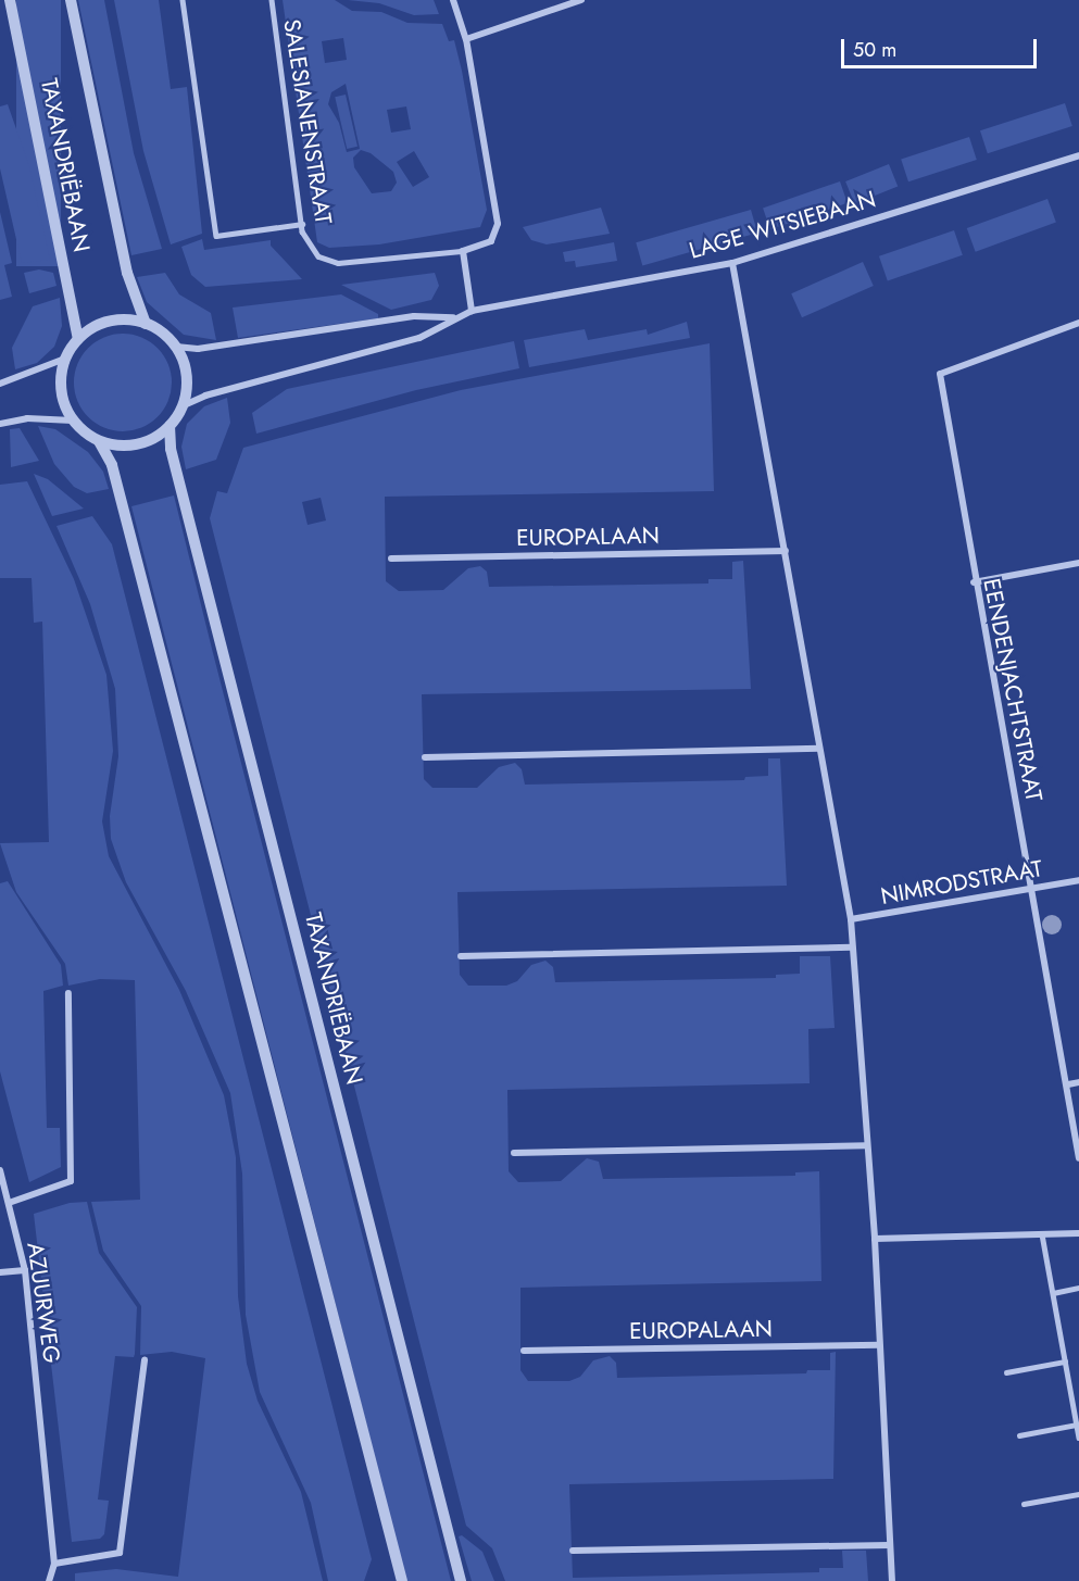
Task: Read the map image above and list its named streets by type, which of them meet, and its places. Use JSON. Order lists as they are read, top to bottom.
{
  "streets": {
    "street": [
      "SALESIANENSTRAAT",
      "TAXANDRIËBAAN",
      "LAGE WITSIEBAAN",
      "EUROPALAAN",
      "EENDENJACHTSTRAAT",
      "NIMRODSTRAAT",
      "AZUURWEG"
    ]
  },
  "crossings": [
    ["TAXANDRIËBAAN", "LAGE WITSIEBAAN"],
    ["EENDENJACHTSTRAAT", "NIMRODSTRAAT"]
  ],
  "scale_bar": "50 m"
}
